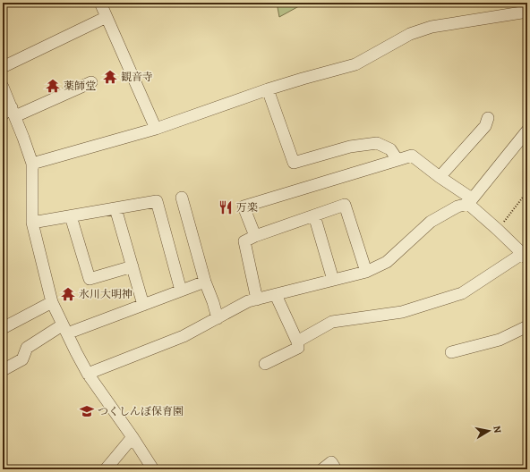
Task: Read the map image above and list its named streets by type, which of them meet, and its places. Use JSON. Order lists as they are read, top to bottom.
{
  "places": {
    "temple": ["観音寺", "薬師堂", "氷川大明神"],
    "restaurant": ["万楽"],
    "school or university": ["つくしんぼ保育園"]
  },
  "north": "right"
}
